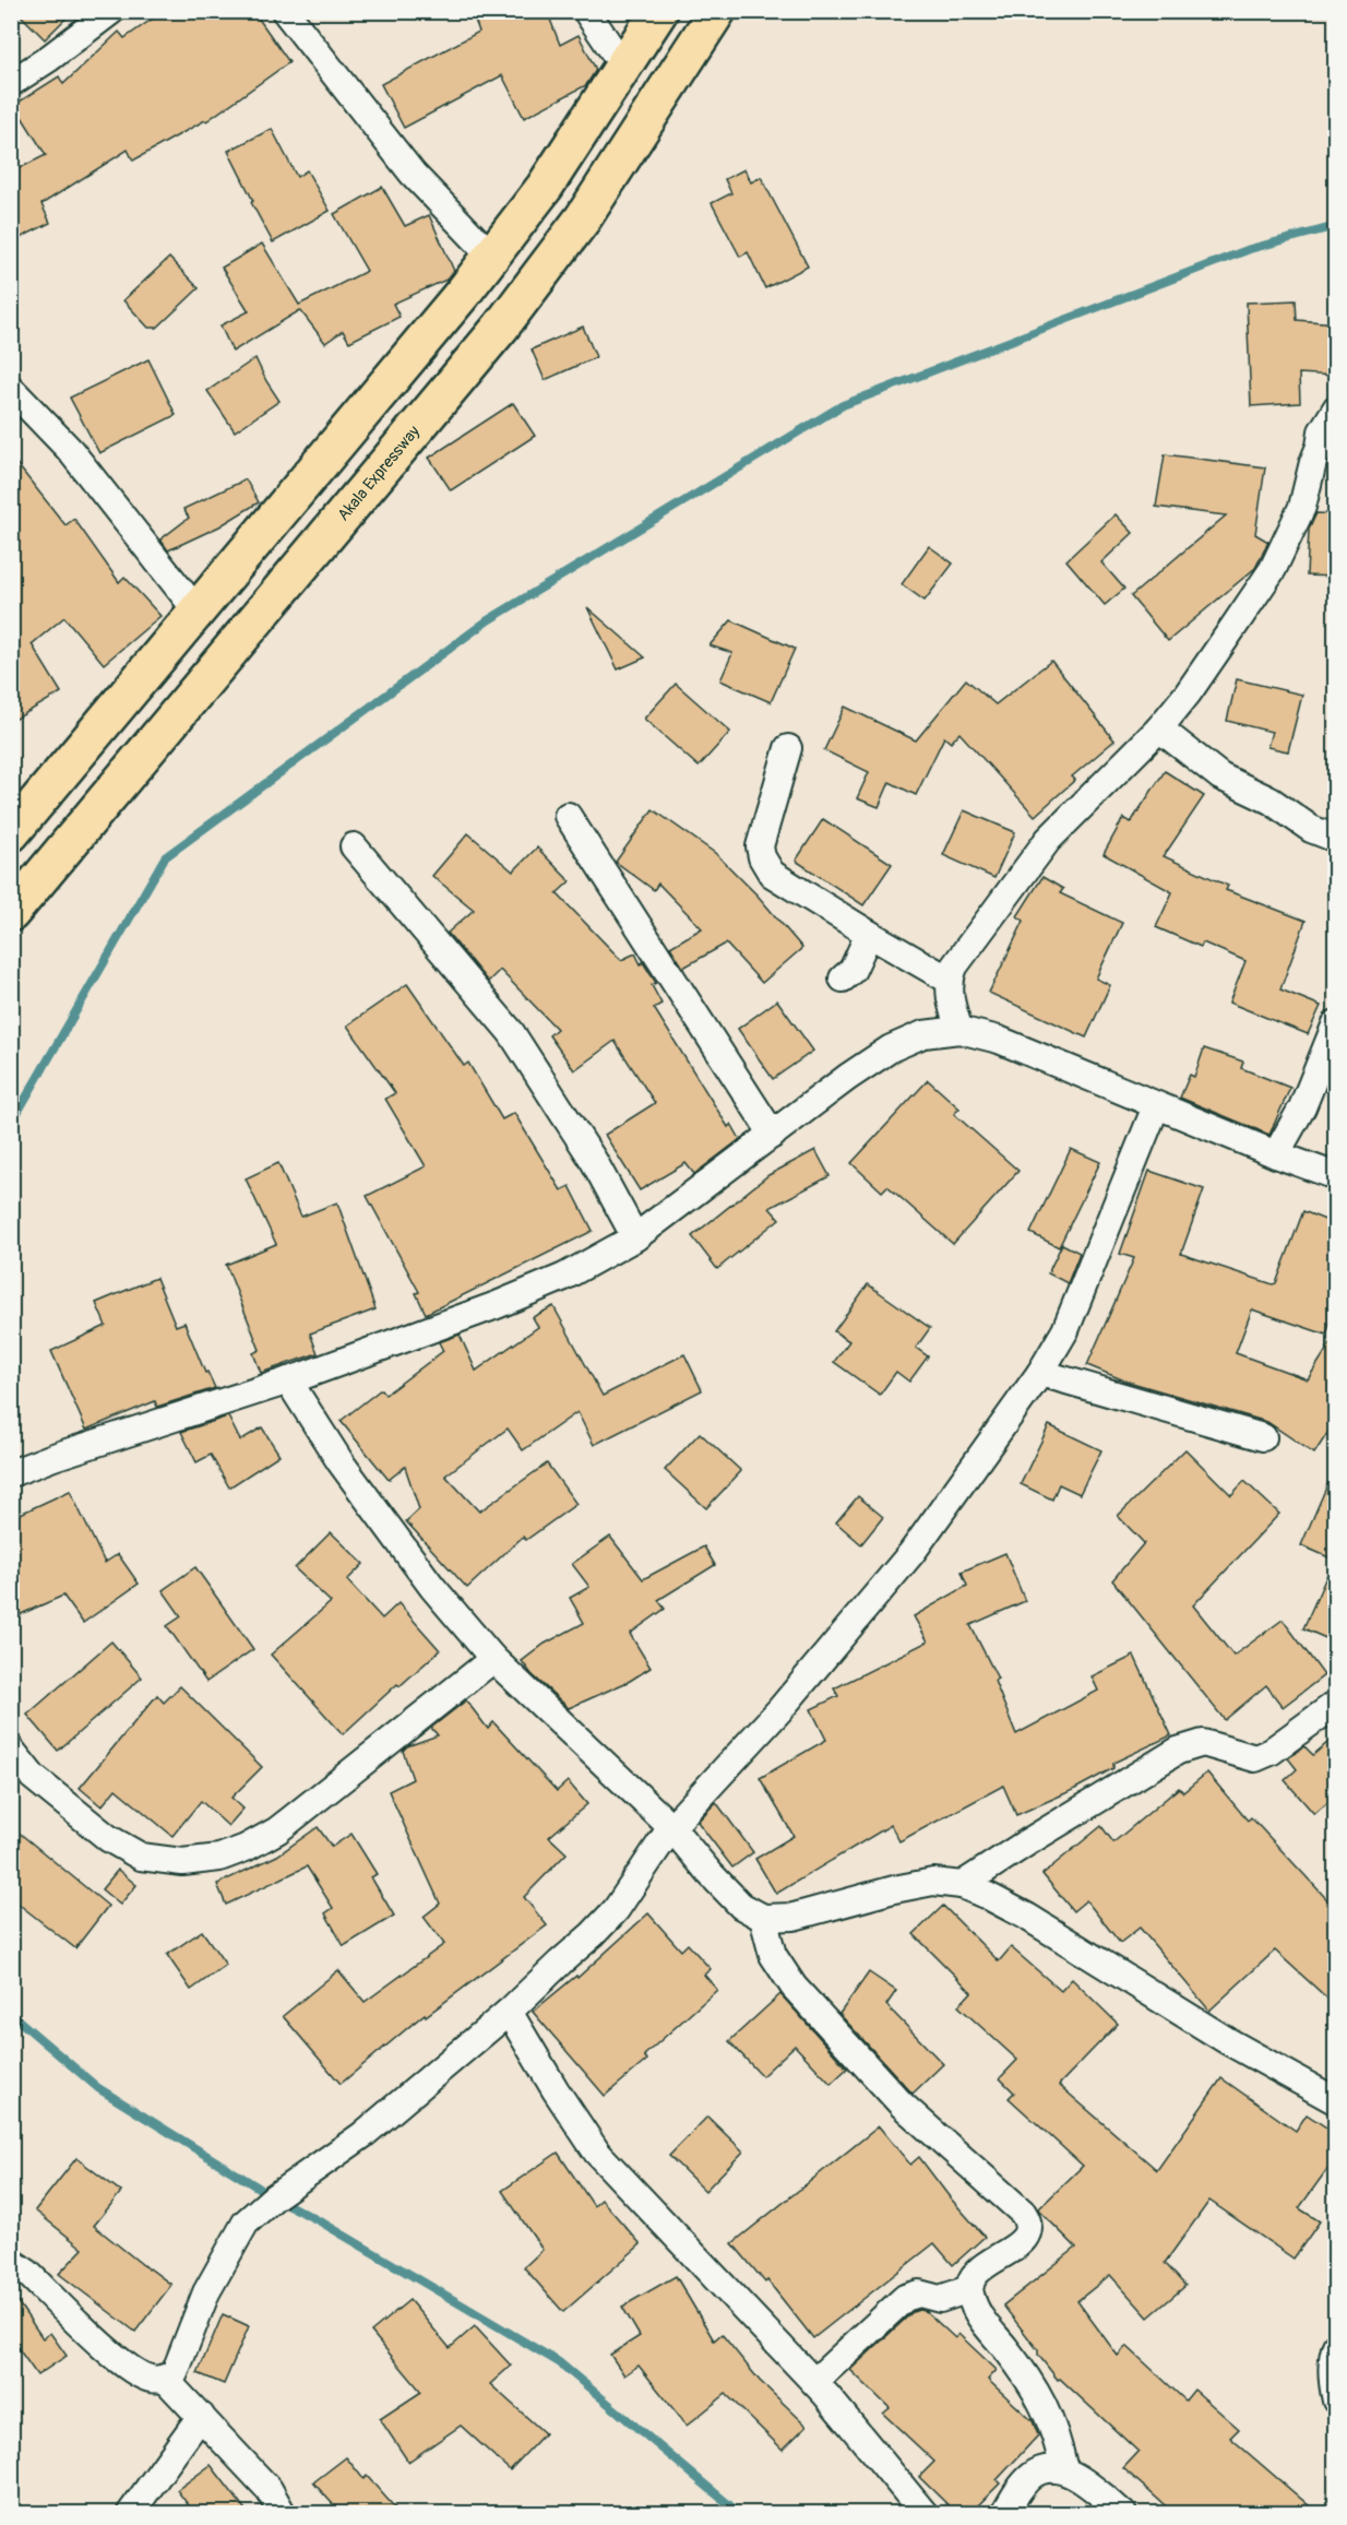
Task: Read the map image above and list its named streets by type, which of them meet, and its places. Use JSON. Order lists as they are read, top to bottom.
{
  "streets": {
    "main road": ["Akala Expressway"]
  }
}
